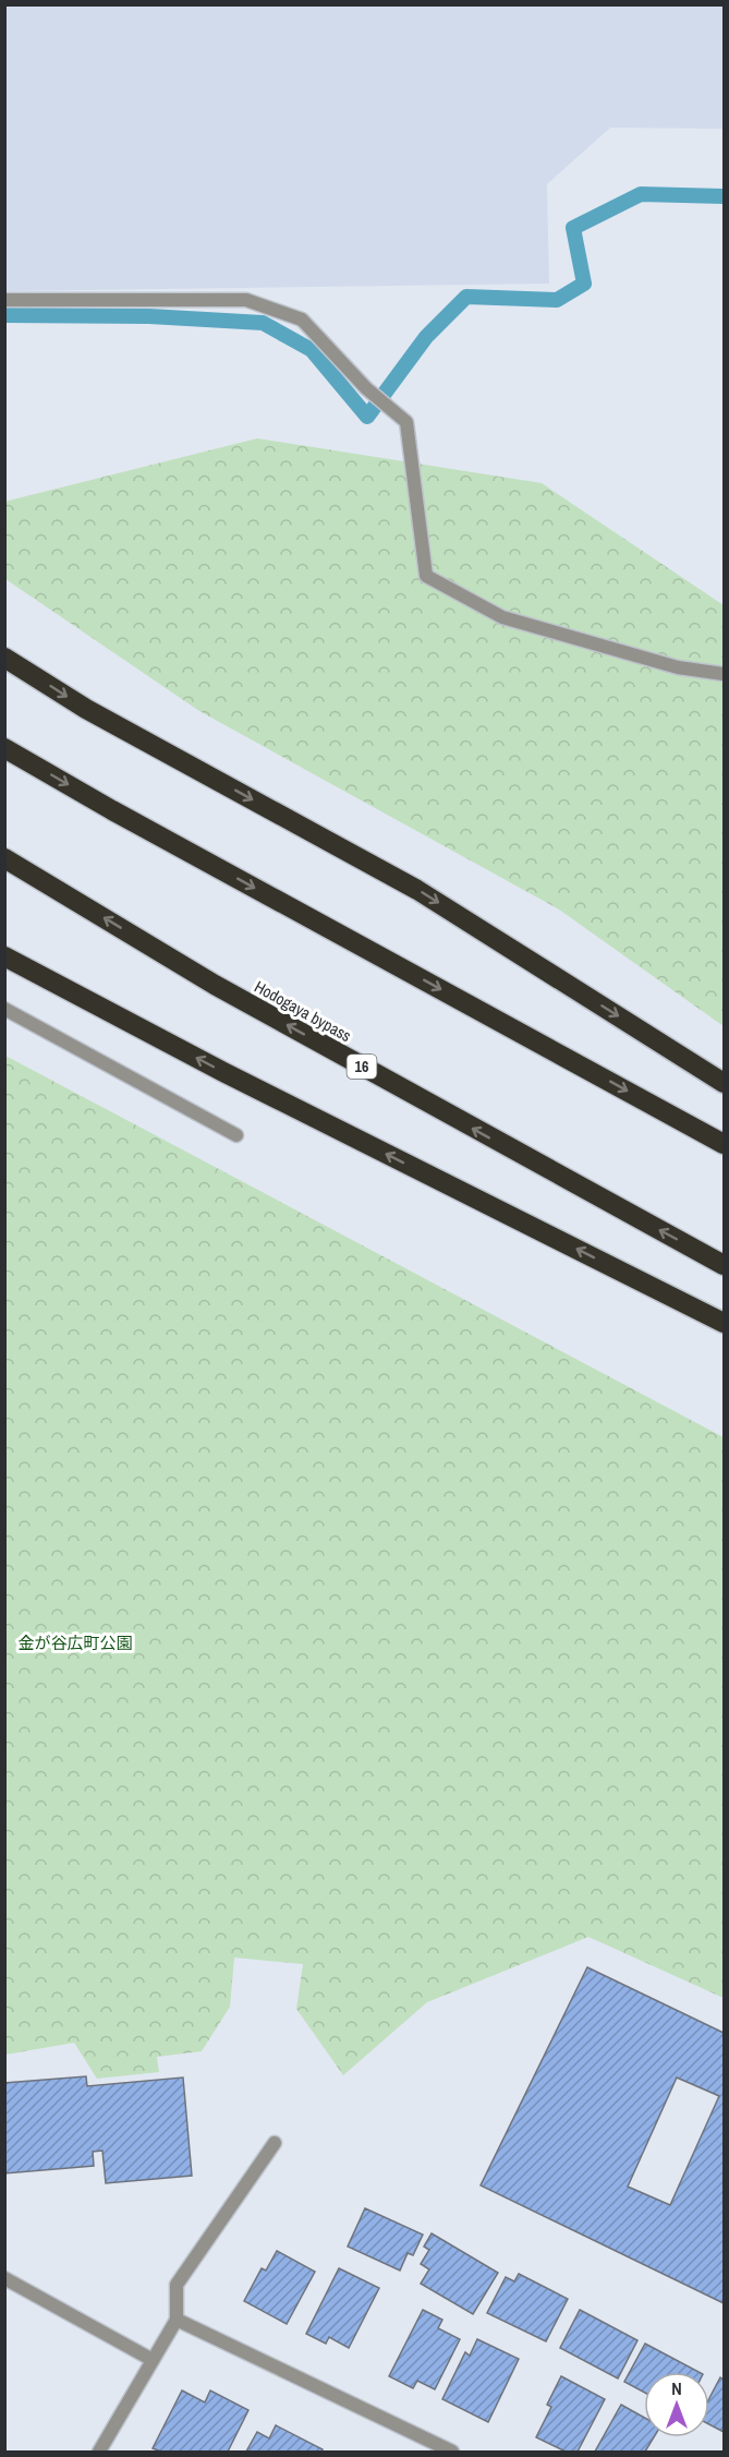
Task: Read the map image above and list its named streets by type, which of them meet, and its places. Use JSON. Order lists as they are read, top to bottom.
{
  "streets": {
    "highway": ["Hodogaya bypass", "16"]
  },
  "parks": ["金が谷広町公園"],
  "north": "top"
}
